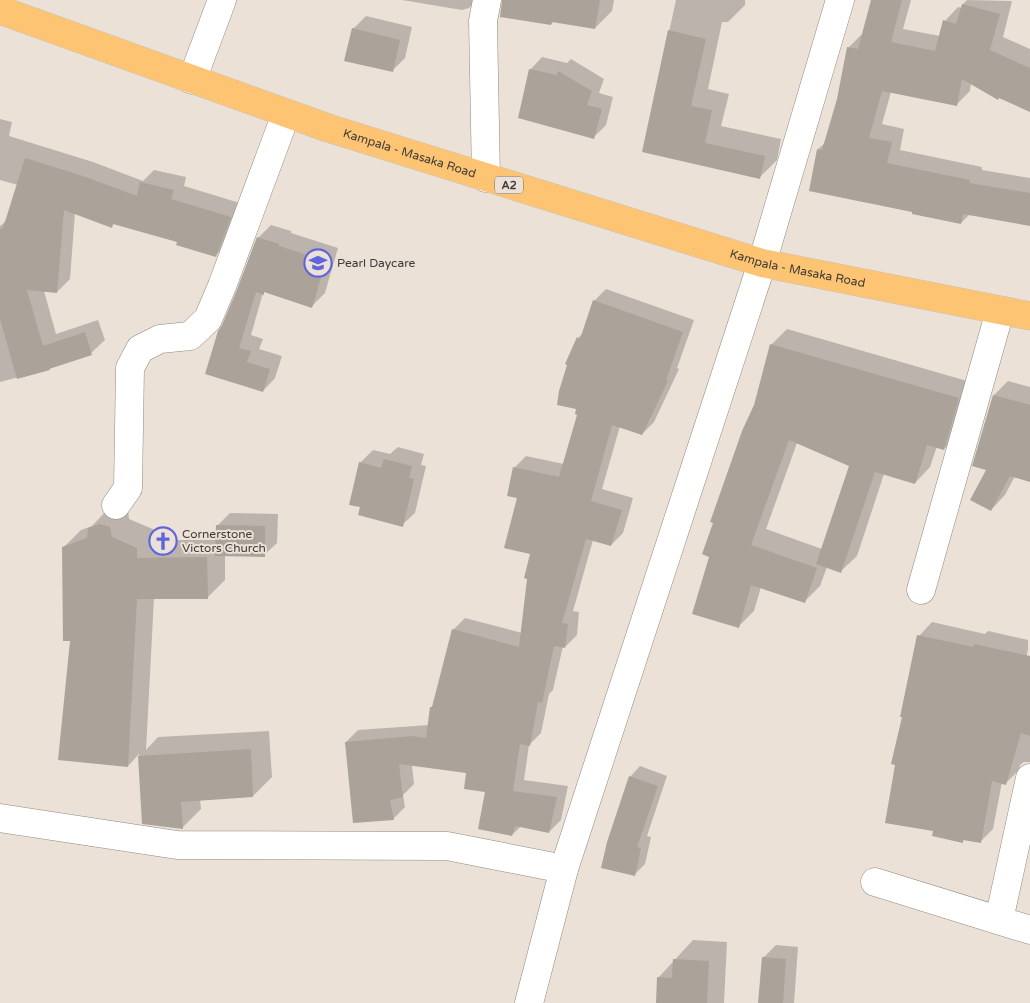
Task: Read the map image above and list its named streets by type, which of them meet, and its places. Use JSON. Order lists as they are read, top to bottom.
{
  "streets": {
    "main road": ["Kampala - Masaka Road", "A2"]
  },
  "places": {
    "school or university": ["Pearl Daycare"],
    "church": ["Cornerstone Victors Church"]
  }
}
